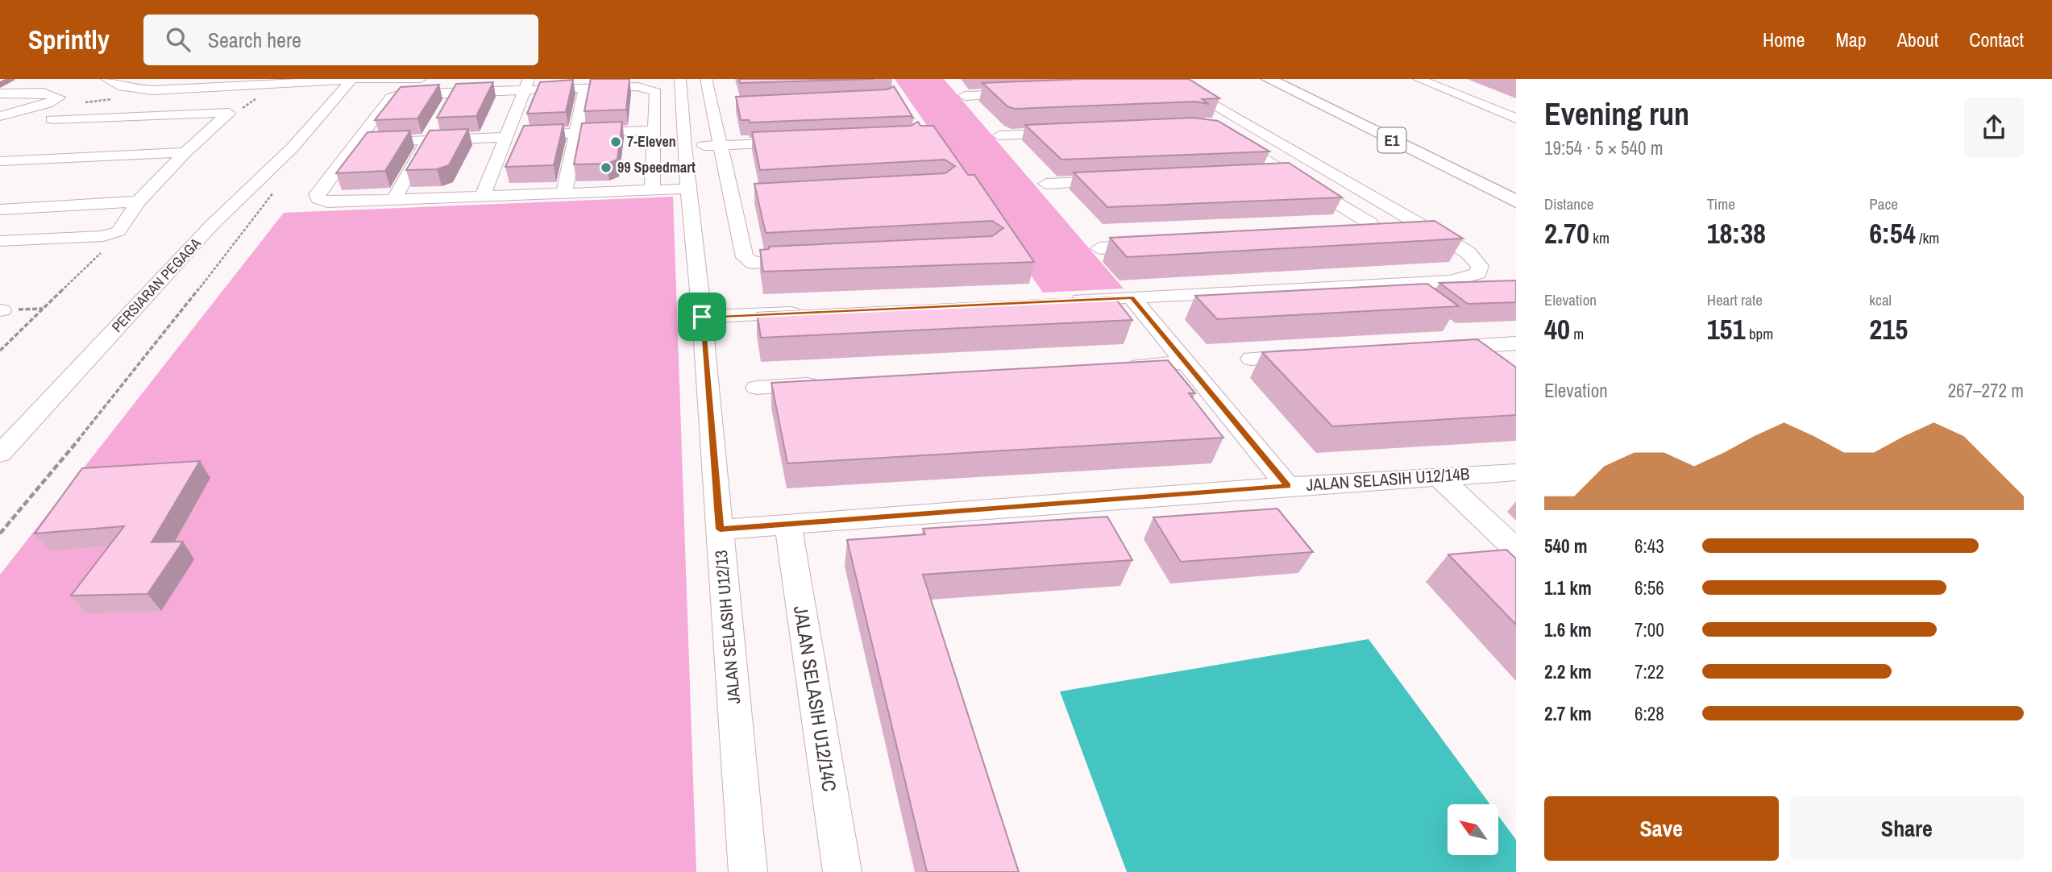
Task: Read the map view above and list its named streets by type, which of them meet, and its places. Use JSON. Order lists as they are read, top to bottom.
{
  "streets": {
    "highway": ["E1"],
    "street": [
      "PERSIARAN PEGAGA",
      "JALAN SELASIH U12/14B",
      "JALAN SELASIH U12/13",
      "JALAN SELASIH U12/14C"
    ]
  },
  "crossings": [
    ["JALAN SELASIH U12/14B", "JALAN SELASIH U12/13"],
    ["JALAN SELASIH U12/14B", "JALAN SELASIH U12/14C"]
  ],
  "places": ["7-Eleven", "99 Speedmart"],
  "north": "top left",
  "page": {
    "header": "Sprintly",
    "search": "Search here",
    "nav": [
      "Home",
      "Map",
      "About",
      "Contact"
    ],
    "heading": ["Evening run", "19:54 · 5 × 540 m"],
    "stats": [
      ["Distance", "2.70 km"],
      ["Time", "18:38"],
      ["Pace", "6:54 /km"],
      ["Elevation", "40 m"],
      ["Heart rate", "151 bpm"],
      ["kcal", "215"]
    ],
    "chart": ["Elevation", "267–272 m"],
    "list": [
      {
        "name": "540 m",
        "note": "6:43"
      },
      {
        "name": "1.1 km",
        "note": "6:56"
      },
      {
        "name": "1.6 km",
        "note": "7:00"
      },
      {
        "name": "2.2 km",
        "note": "7:22"
      },
      {
        "name": "2.7 km",
        "note": "6:28"
      }
    ],
    "buttons": ["Save", "Share"]
  }
}
